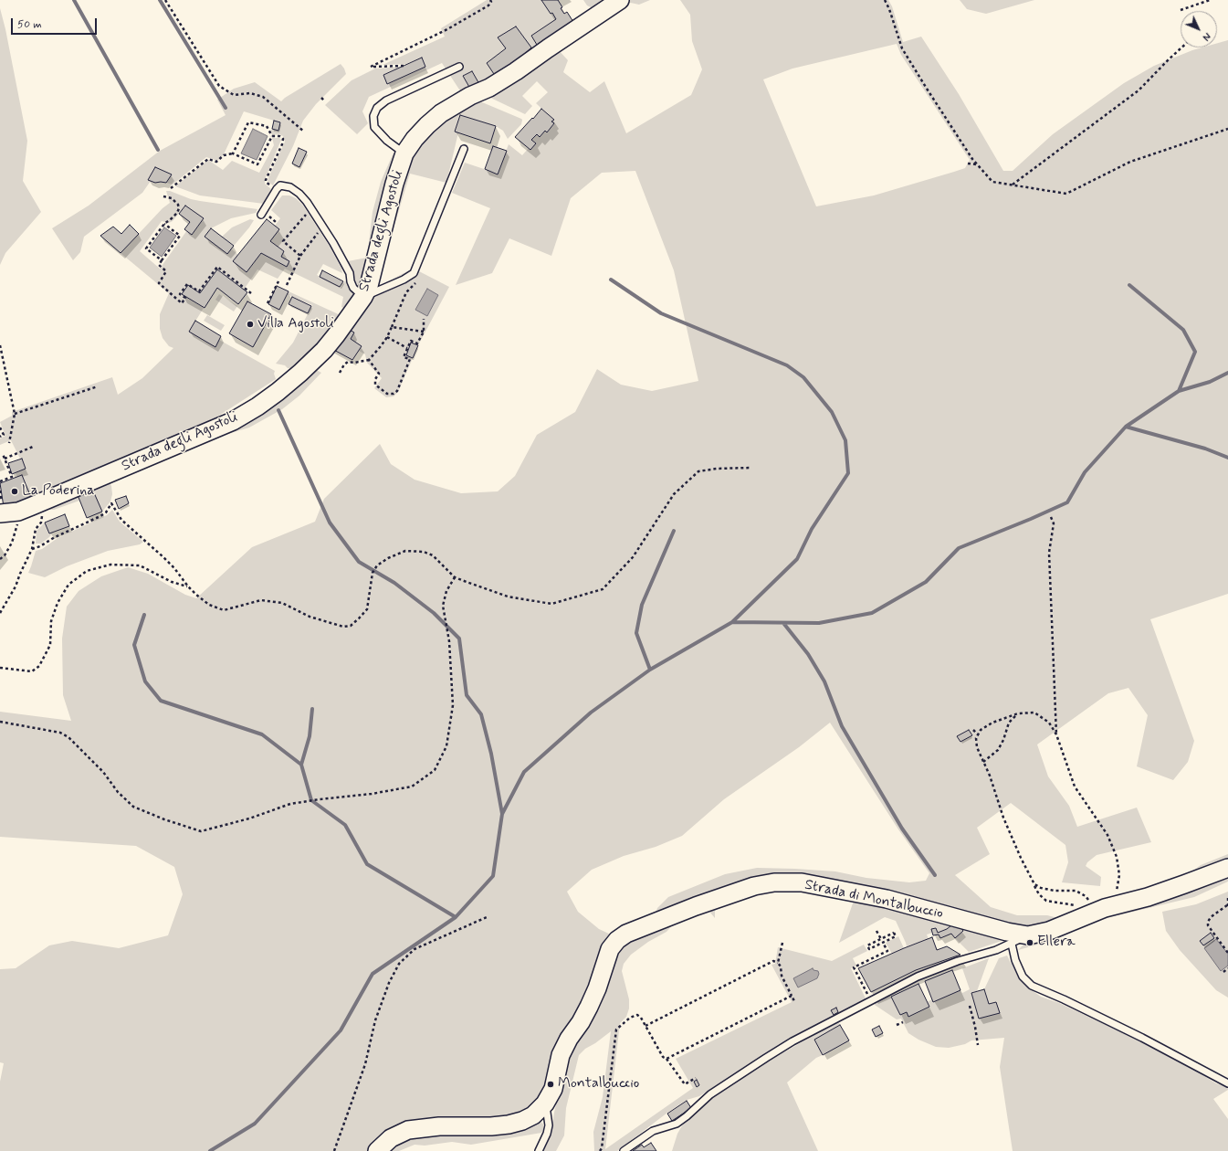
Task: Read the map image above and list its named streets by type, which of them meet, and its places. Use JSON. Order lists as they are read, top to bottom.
{
  "streets": {
    "street": ["Strada degli Agostoli", "Strada di Montalbuccio"]
  },
  "places": [
    "Villa Agostoli",
    "La Poderina",
    "Ellera",
    "Montalbuccio"
  ],
  "scale_bar": "50 m",
  "north": "bottom right"
}
